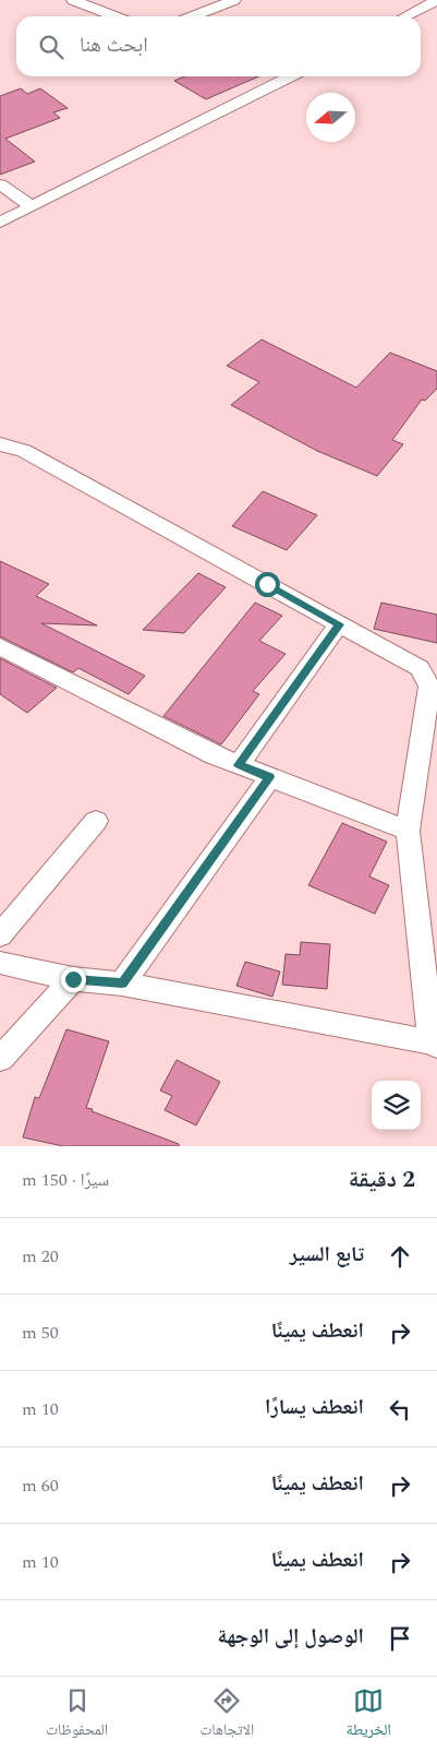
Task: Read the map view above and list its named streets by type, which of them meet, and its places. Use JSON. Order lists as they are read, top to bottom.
{
  "north": "left",
  "page": {
    "search": "ابحث هنا",
    "heading": ["2 دقيقة", "سيرًا · 150 m"],
    "list": [
      ["تابع السير", "20 m"],
      ["انعطف يمينًا", "50 m"],
      ["انعطف يسارًا", "10 m"],
      ["انعطف يمينًا", "60 m"],
      ["انعطف يمينًا", "10 m"],
      "الوصول إلى الوجهة"
    ],
    "nav": ["الخريطة", "الاتجاهات", "المحفوظات"]
  }
}
